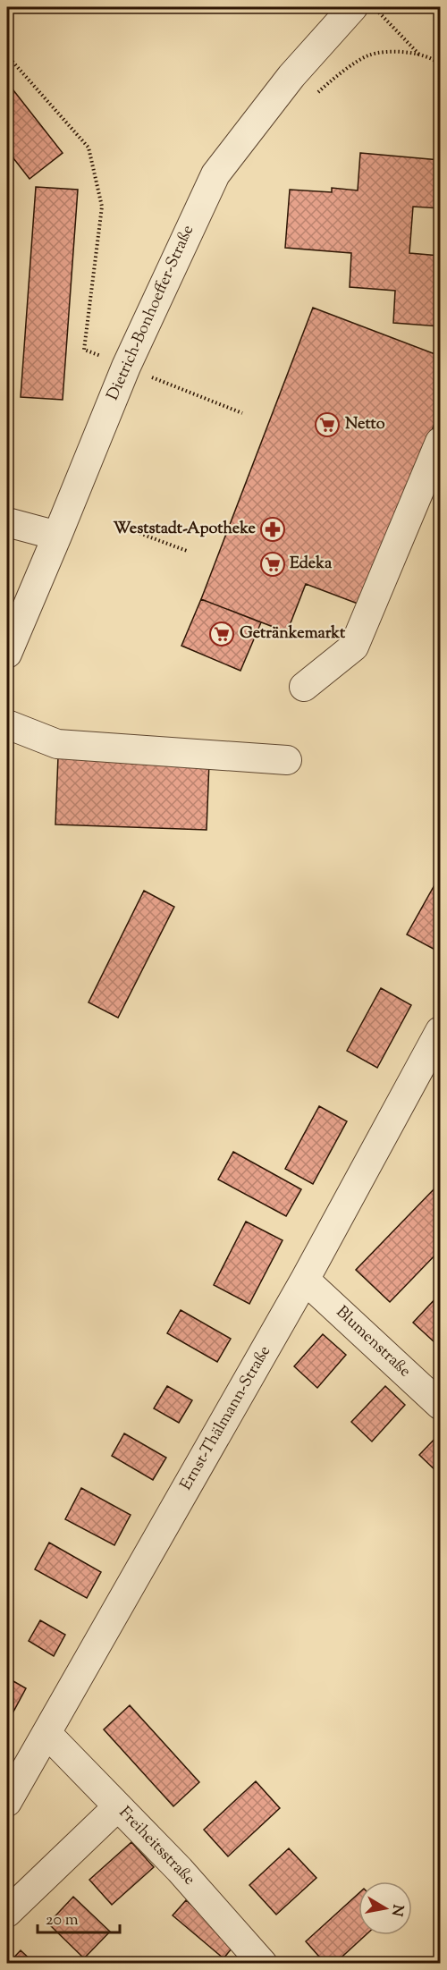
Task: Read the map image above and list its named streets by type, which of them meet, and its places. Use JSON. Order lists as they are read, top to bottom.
{
  "streets": {
    "street": [
      "Dietrich-Bonhoeffer-Straße",
      "Blumenstraße",
      "Ernst-Thälmann-Straße",
      "Freiheitsstraße"
    ]
  },
  "crossings": [
    ["Blumenstraße", "Ernst-Thälmann-Straße"],
    ["Ernst-Thälmann-Straße", "Freiheitsstraße"]
  ],
  "places": {
    "supermarket": ["Netto", "Edeka", "Getränkemarkt"],
    "pharmacy": ["Weststadt-Apotheke"]
  },
  "scale_bar": "20 m",
  "north": "right"
}
